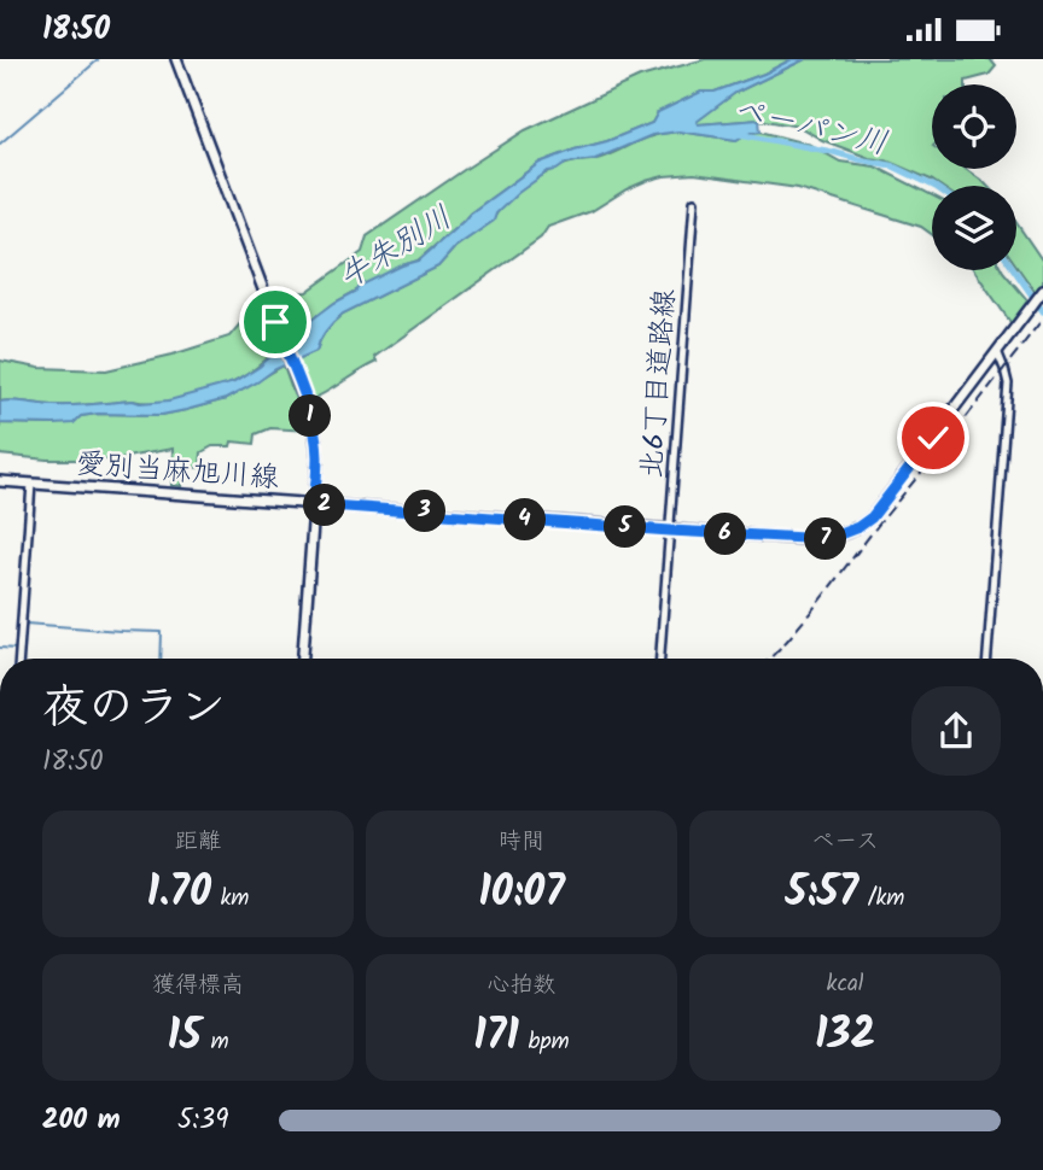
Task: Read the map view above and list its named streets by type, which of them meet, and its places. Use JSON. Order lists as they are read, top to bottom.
{
  "streets": {
    "main road": ["愛別当麻旭川線"],
    "street": ["北6丁目道路線"]
  },
  "crossings": [
    ["北6丁目道路線", "愛別当麻旭川線"]
  ],
  "water": ["ペーパン川", "牛朱別川"],
  "page": {
    "status": "18:50",
    "pins": [
      "1",
      "2",
      "3",
      "4",
      "5",
      "6",
      "7"
    ],
    "heading": ["夜のラン", "18:50"],
    "stats": [
      ["距離", "1.70 km"],
      ["時間", "10:07"],
      ["ペース", "5:57 /km"],
      ["獲得標高", "15 m"],
      ["心拍数", "171 bpm"],
      ["kcal", "132"]
    ],
    "list": [
      {
        "name": "200 m",
        "note": "5:39"
      }
    ]
  }
}
